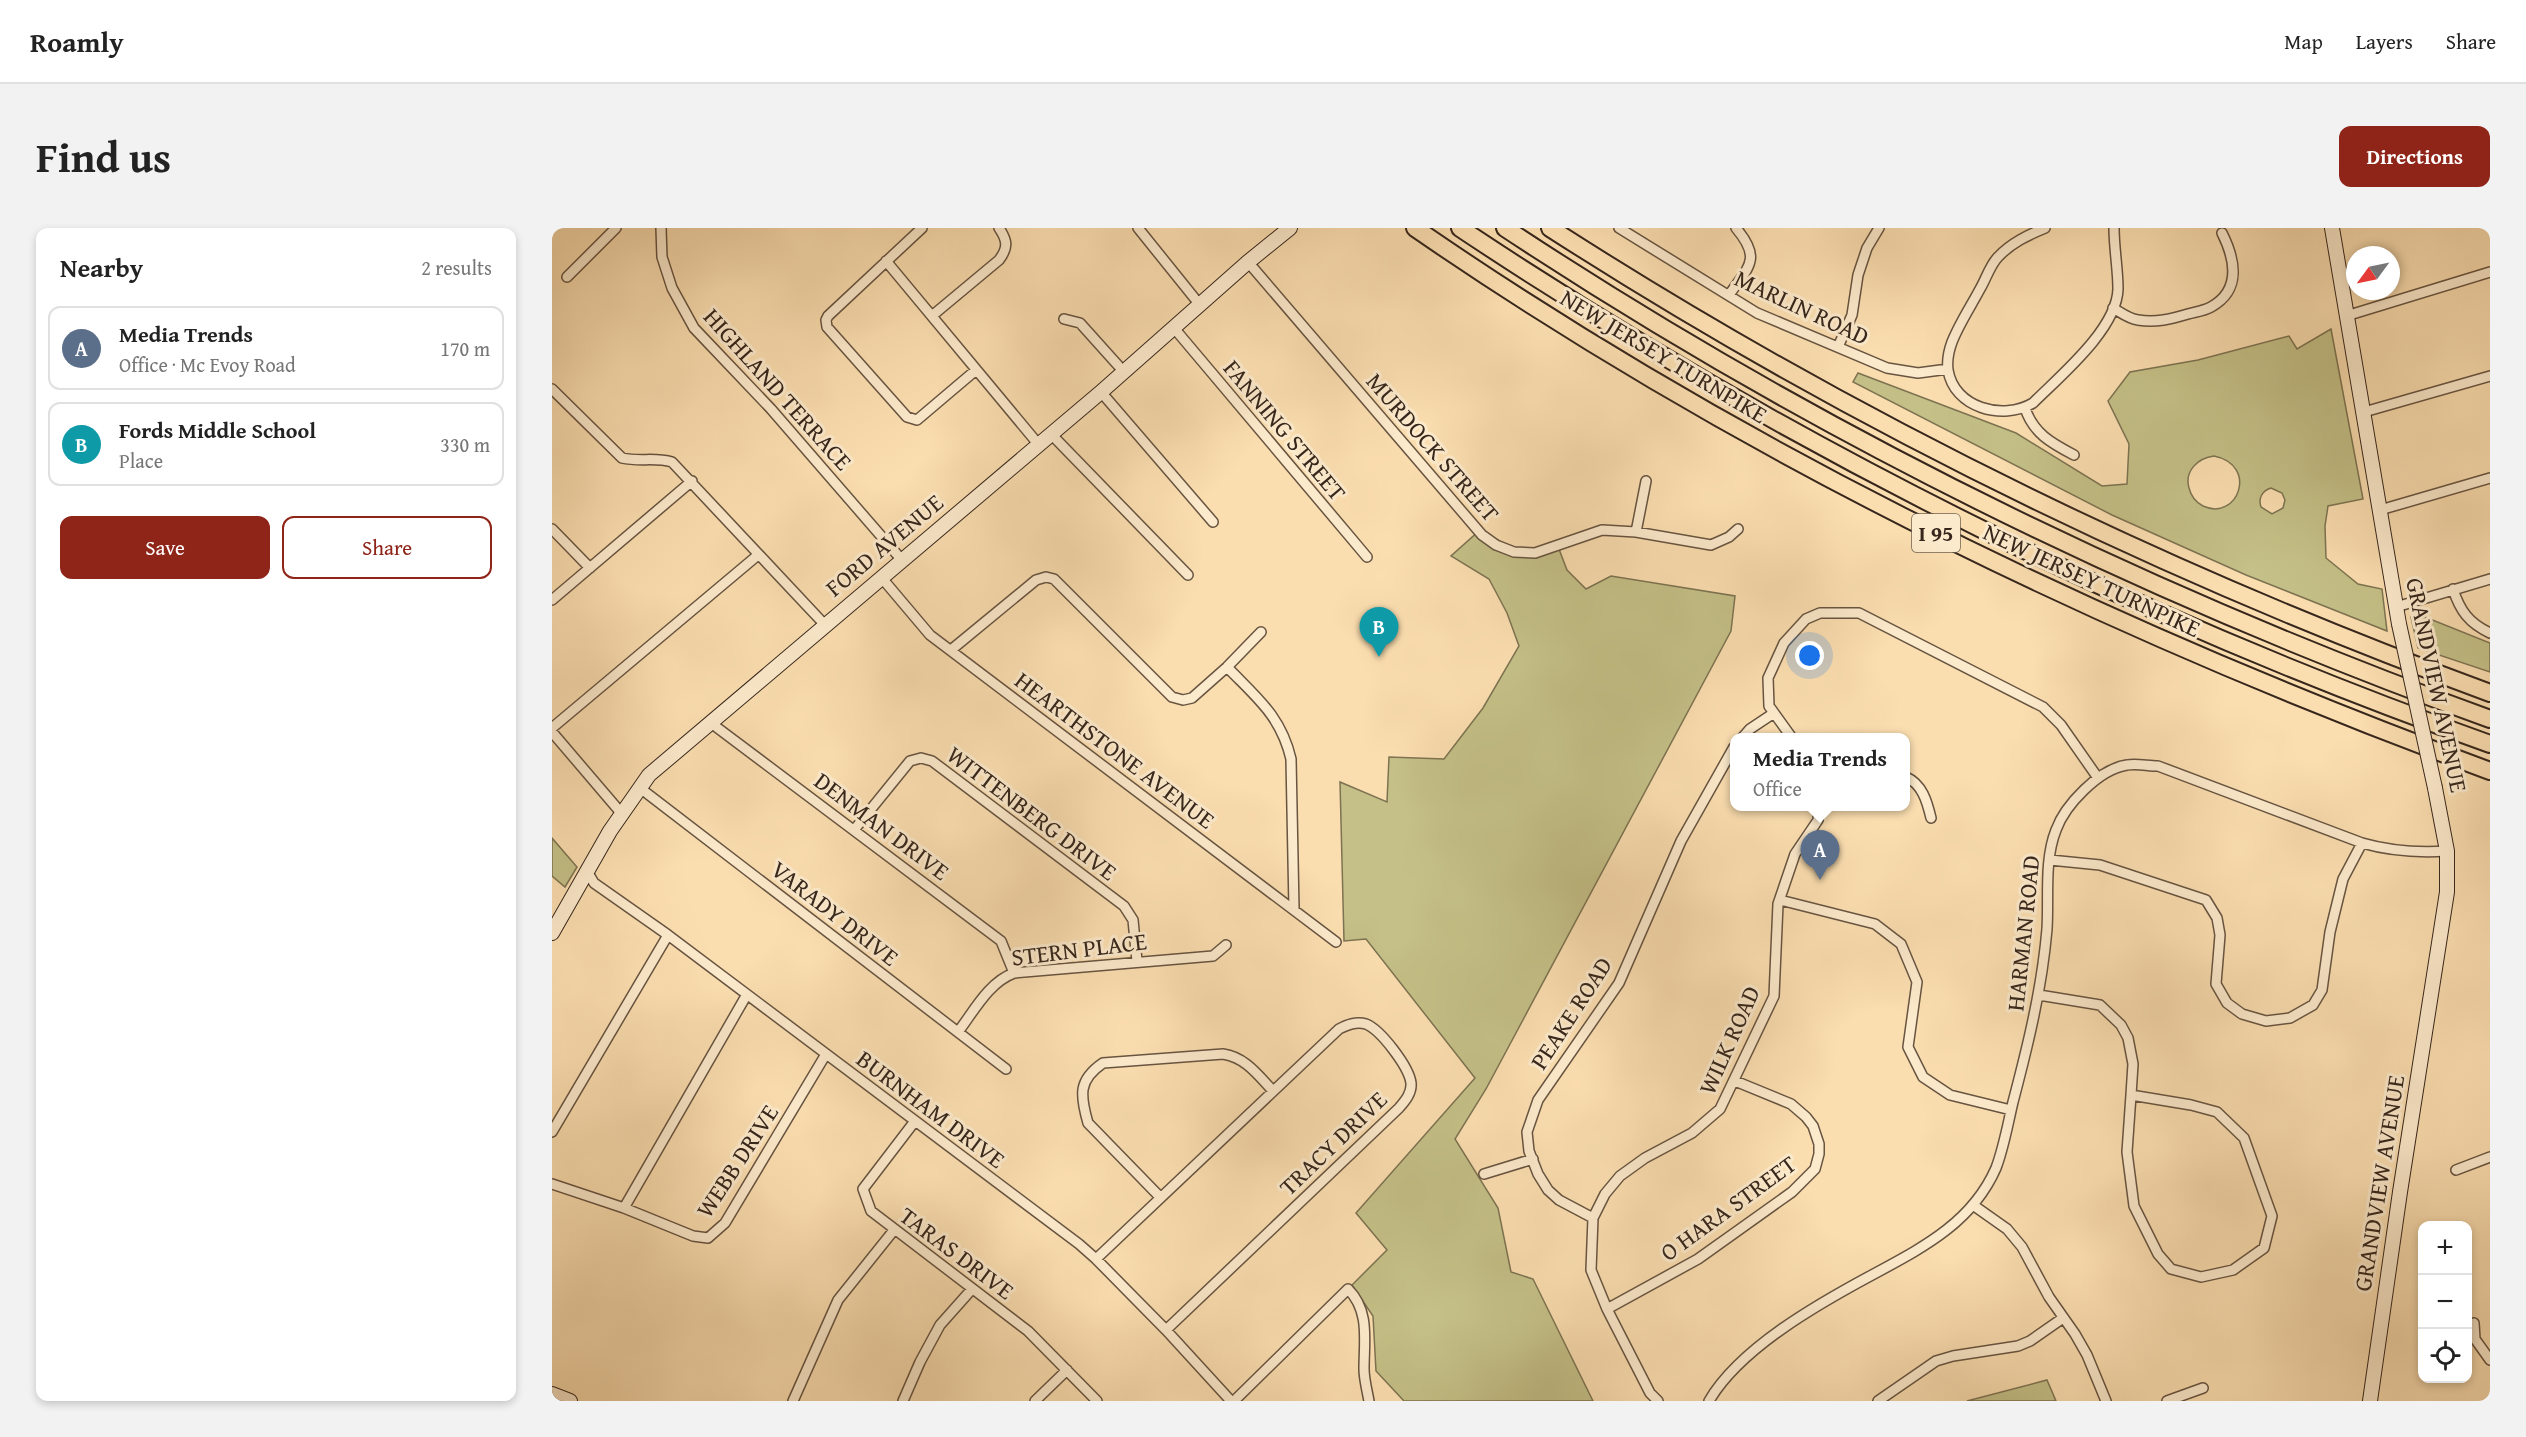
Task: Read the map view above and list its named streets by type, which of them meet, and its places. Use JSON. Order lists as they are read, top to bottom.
{
  "streets": {
    "highway": ["NEW JERSEY TURNPIKE", "I 95"],
    "street": [
      "MARLIN ROAD",
      "HIGHLAND TERRACE",
      "FANNING STREET",
      "MURDOCK STREET",
      "FORD AVENUE",
      "GRANDVIEW AVENUE",
      "HEARTHSTONE AVENUE",
      "WITTENBERG DRIVE",
      "DENMAN DRIVE",
      "VARADY DRIVE",
      "HARMAN ROAD",
      "STERN PLACE",
      "PEAKE ROAD",
      "WILK ROAD",
      "BURNHAM DRIVE",
      "TRACY DRIVE",
      "WEBB DRIVE",
      "O HARA STREET",
      "TARAS DRIVE"
    ]
  },
  "crossings": [
    ["HIGHLAND TERRACE", "FORD AVENUE"],
    ["FANNING STREET", "FORD AVENUE"],
    ["MURDOCK STREET", "FORD AVENUE"],
    ["FORD AVENUE", "HEARTHSTONE AVENUE"],
    ["FORD AVENUE", "DENMAN DRIVE"],
    ["FORD AVENUE", "VARADY DRIVE"],
    ["FORD AVENUE", "BURNHAM DRIVE"],
    ["GRANDVIEW AVENUE", "HARMAN ROAD"],
    ["WITTENBERG DRIVE", "DENMAN DRIVE"],
    ["WITTENBERG DRIVE", "STERN PLACE"],
    ["DENMAN DRIVE", "STERN PLACE"],
    ["VARADY DRIVE", "STERN PLACE"],
    ["PEAKE ROAD", "WILK ROAD"],
    ["WILK ROAD", "O HARA STREET"],
    ["BURNHAM DRIVE", "TRACY DRIVE"],
    ["BURNHAM DRIVE", "WEBB DRIVE"],
    ["BURNHAM DRIVE", "TARAS DRIVE"]
  ],
  "north": "bottom left",
  "page": {
    "header": "Roamly",
    "nav": ["Map", "Layers", "Share"],
    "title": "Find us",
    "buttons": [
      "Directions",
      ["Save", "Share"]
    ],
    "heading": ["Nearby", "2 results"],
    "list": [
      {
        "mark": "A",
        "name": "Media Trends",
        "note": "Office · Mc Evoy Road",
        "value": "170 m"
      },
      {
        "mark": "B",
        "name": "Fords Middle School",
        "note": "Place",
        "value": "330 m"
      }
    ],
    "pins": ["B", "A"],
    "popup": ["Media Trends", "Office"],
    "map_buttons": ["+", "−"]
  }
}
